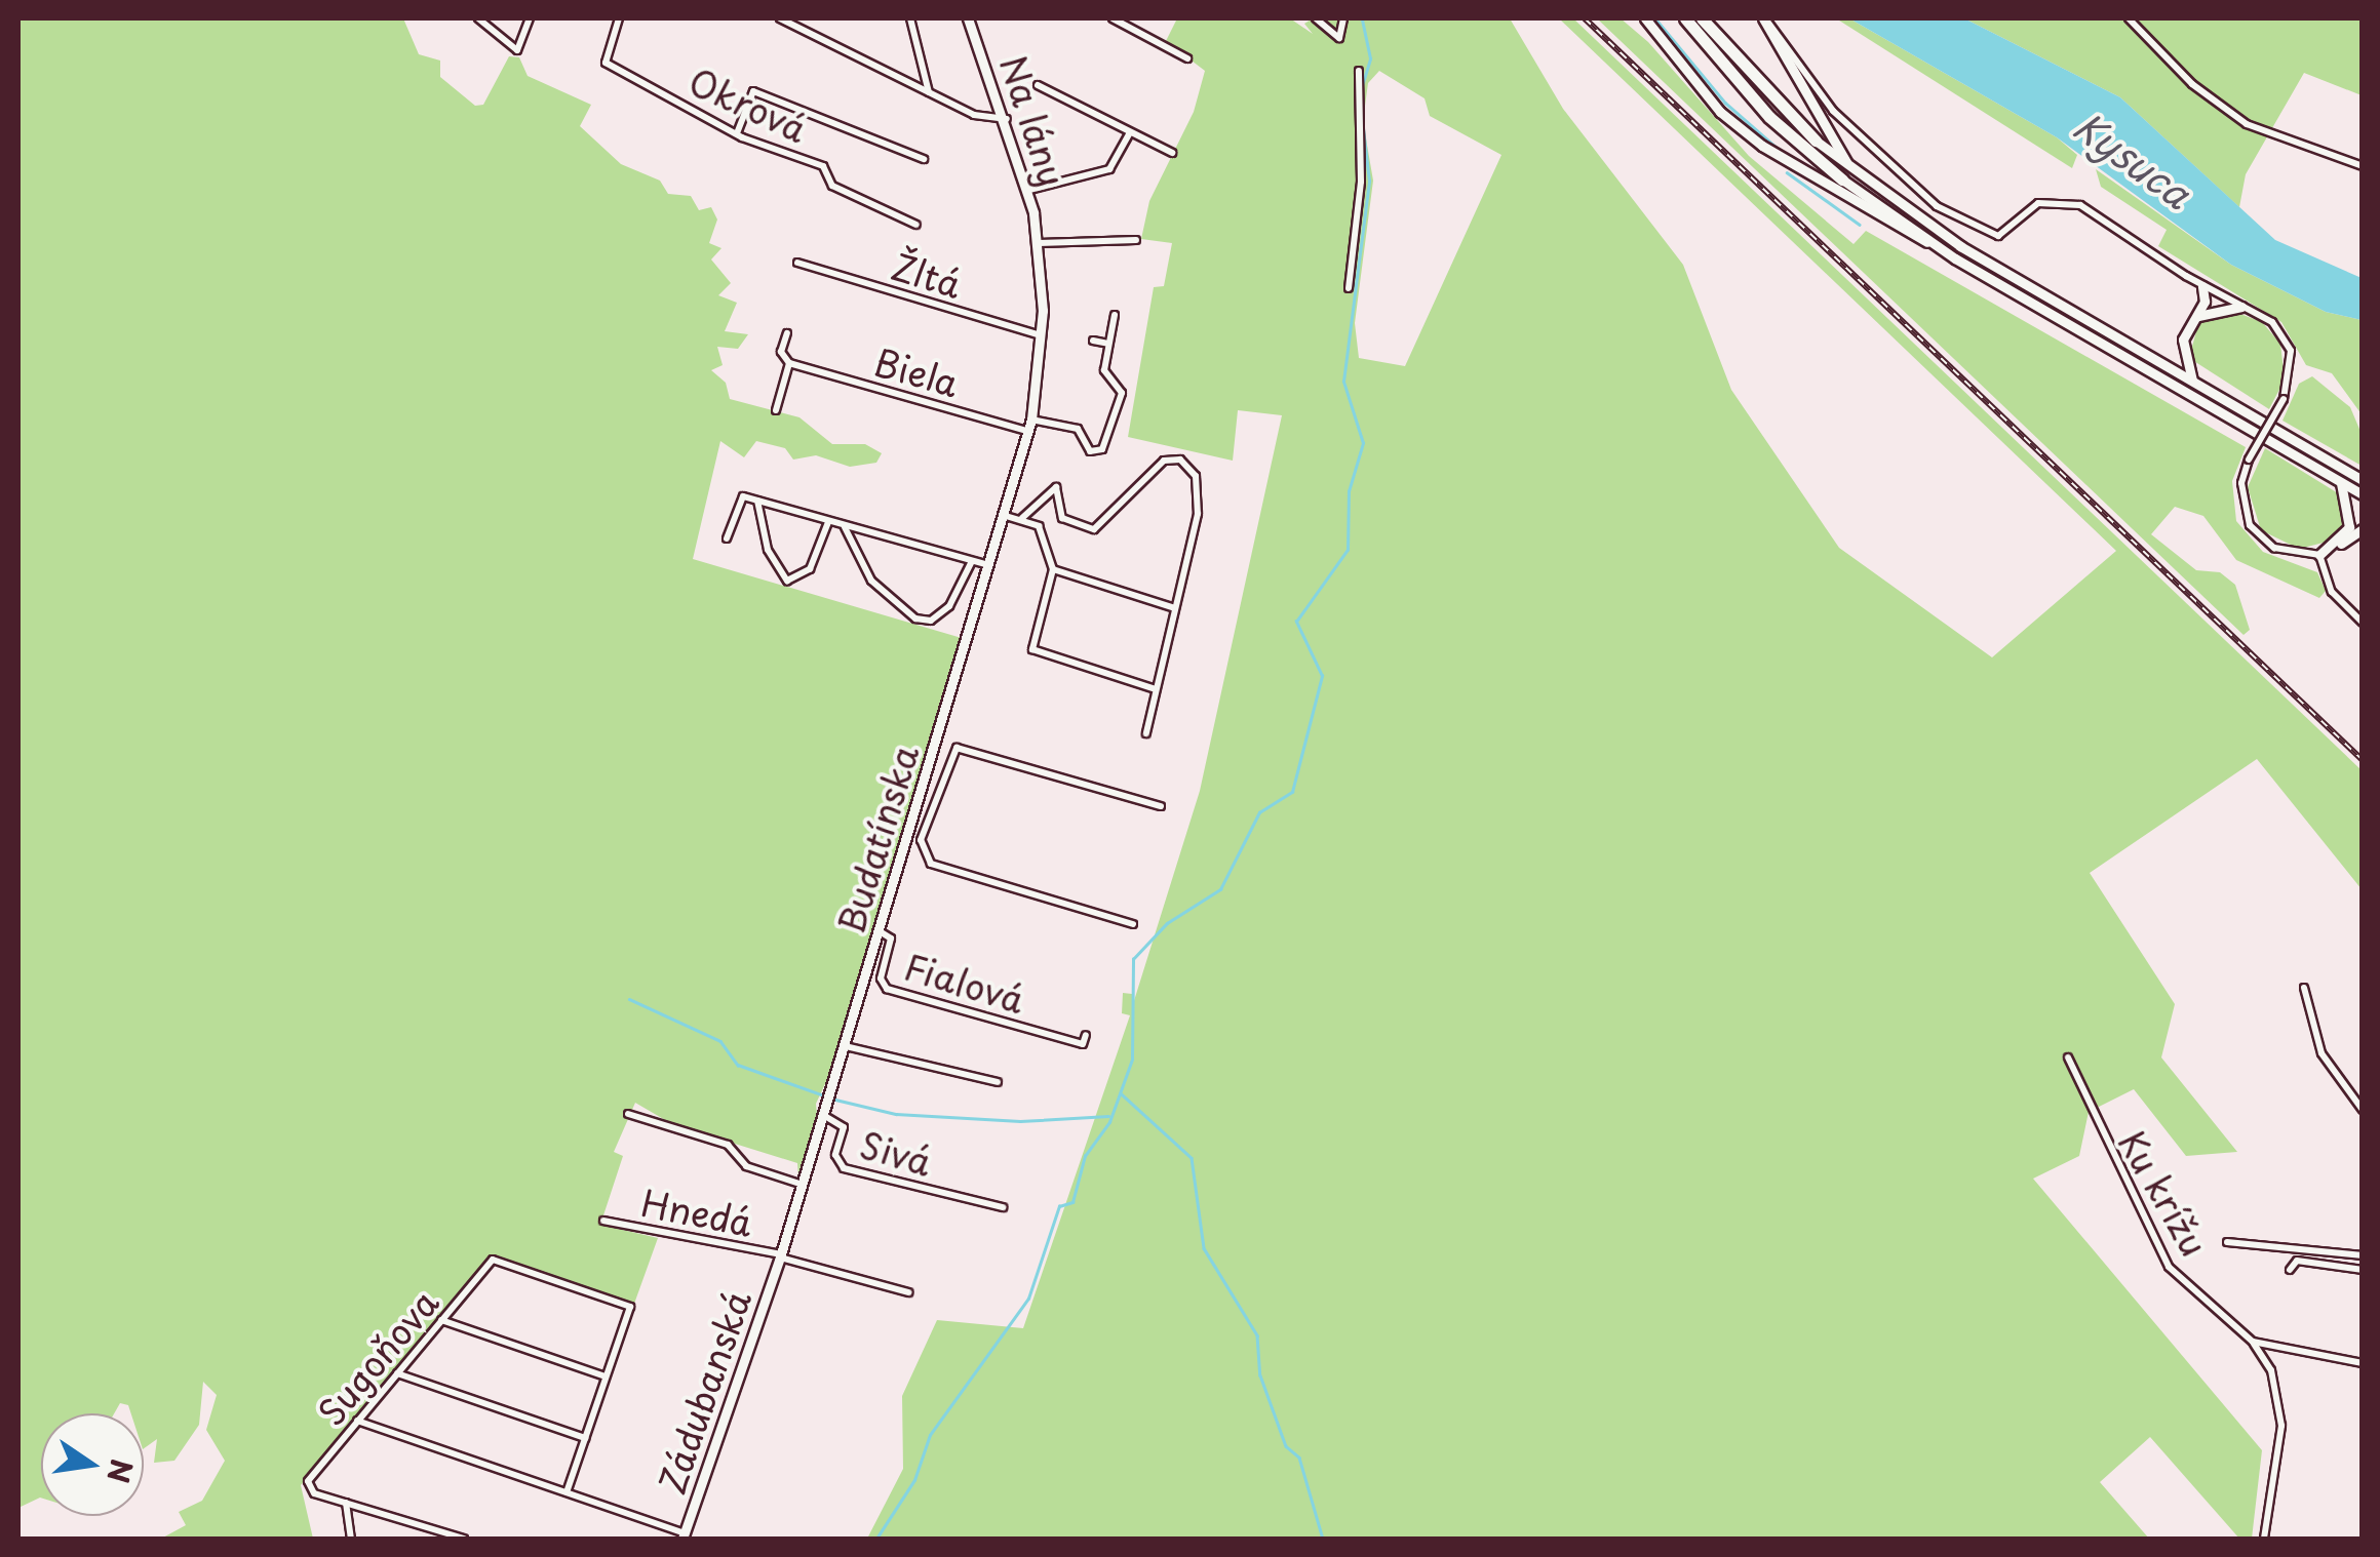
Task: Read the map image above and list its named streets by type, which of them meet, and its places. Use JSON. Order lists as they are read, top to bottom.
{
  "streets": {
    "main road": ["Na lány", "Budatínska", "Zádubanská"],
    "street": [
      "Okrová",
      "Žltá",
      "Biela",
      "Fialová",
      "Sivá",
      "Ku krížu",
      "Hnedá",
      "Sugoňova"
    ]
  },
  "crossings": [
    ["Na lány", "Žltá"],
    ["Na lány", "Biela"],
    ["Na lány", "Budatínska"],
    ["Biela", "Budatínska"],
    ["Budatínska", "Fialová"],
    ["Budatínska", "Sivá"],
    ["Budatínska", "Hnedá"],
    ["Budatínska", "Zádubanská"],
    ["Hnedá", "Zádubanská"]
  ],
  "water": ["Kysuca"],
  "north": "right"
}
